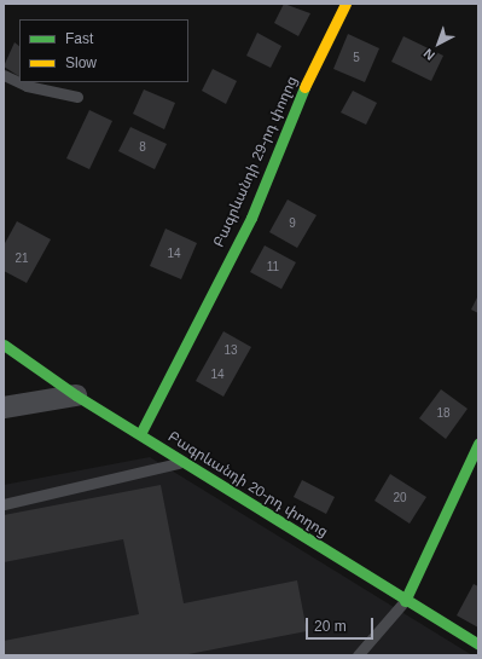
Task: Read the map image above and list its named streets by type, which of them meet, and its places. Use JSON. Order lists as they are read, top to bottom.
{
  "streets": {
    "street": ["Բագրևանդի 29-րդ փողոց", "Բագրևանդի 20-րդ փողոց"]
  },
  "crossings": [
    ["Բագրևանդի 29-րդ փողոց", "Բագրևանդի 20-րդ փողոց"]
  ],
  "house_numbers": [
    "5",
    "8",
    "9",
    "14",
    "21",
    "11",
    "13",
    "14",
    "18",
    "20"
  ],
  "legend": ["Fast", "Slow"],
  "scale_bar": "20 m",
  "north": "bottom left"
}
